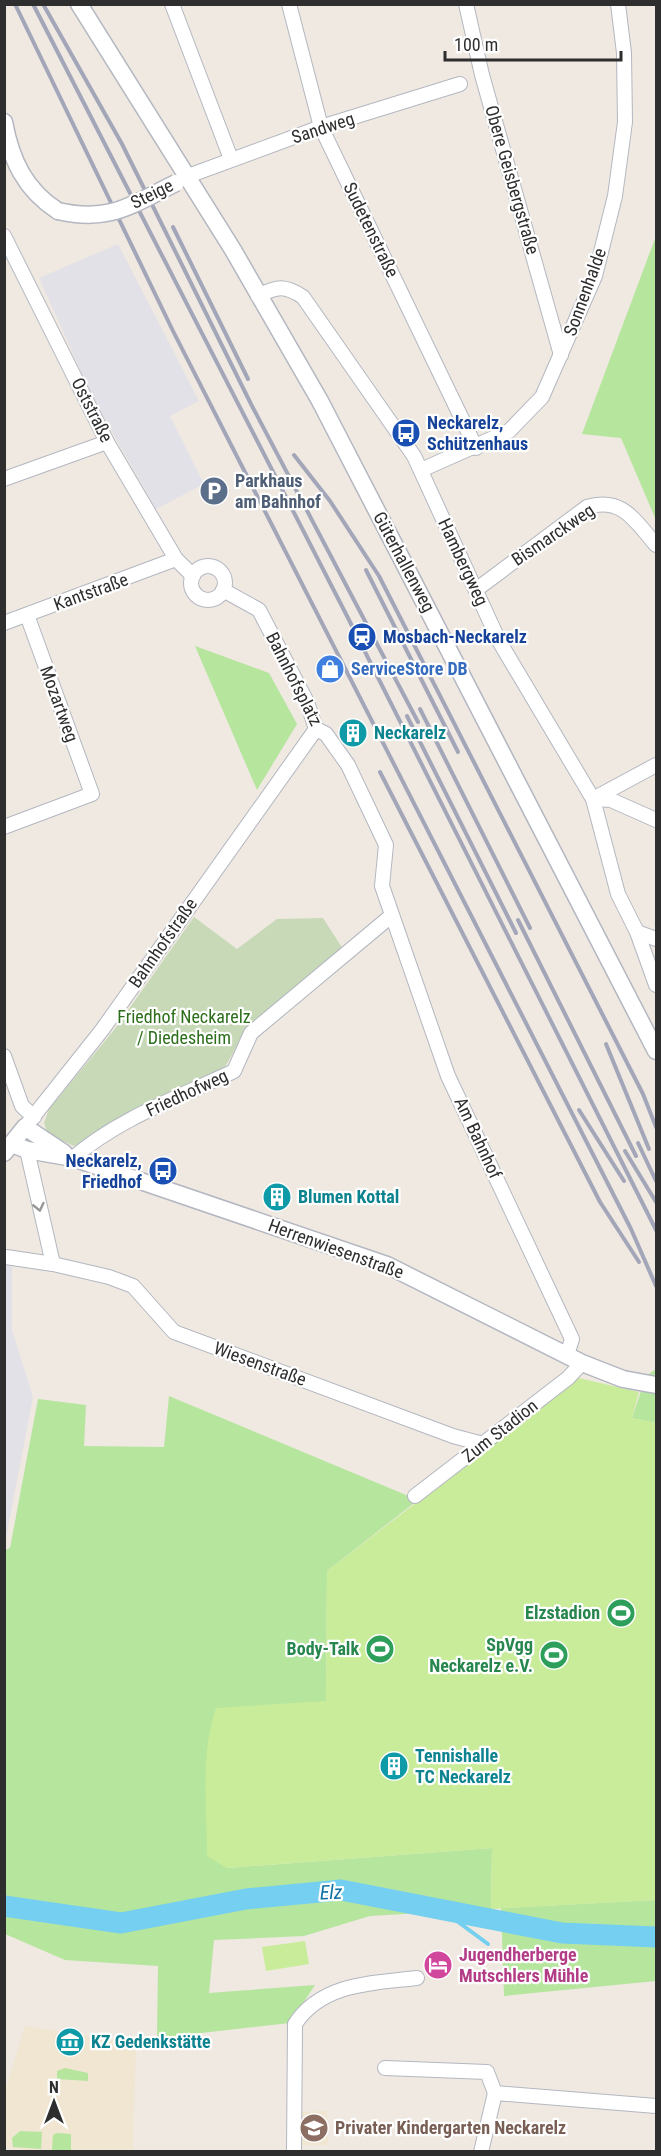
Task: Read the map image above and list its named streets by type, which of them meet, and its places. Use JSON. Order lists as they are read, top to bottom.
{
  "streets": {
    "street": [
      "Sandweg",
      "Obere Geisbergstraße",
      "Steige",
      "Sudetenstraße",
      "Sonnenhalde",
      "Oststraße",
      "Bismarckweg",
      "Güterhallenweg",
      "Hambergweg",
      "Kantstraße",
      "Bahnhofsplatz",
      "Mozartweg",
      "Bahnhofstraße",
      "Friedhofweg",
      "Am Bahnhof",
      "Herrenwiesenstraße",
      "Wiesenstraße",
      "Zum Stadion"
    ]
  },
  "crossings": [
    ["Sandweg", "Steige"],
    ["Sandweg", "Sudetenstraße"],
    ["Sandweg", "Güterhallenweg"],
    ["Obere Geisbergstraße", "Sonnenhalde"],
    ["Steige", "Güterhallenweg"],
    ["Sudetenstraße", "Sonnenhalde"],
    ["Sonnenhalde", "Hambergweg"],
    ["Oststraße", "Kantstraße"],
    ["Oststraße", "Bahnhofsplatz"],
    ["Bismarckweg", "Hambergweg"],
    ["Güterhallenweg", "Hambergweg"],
    ["Kantstraße", "Mozartweg"],
    ["Bahnhofsplatz", "Bahnhofstraße"],
    ["Bahnhofsplatz", "Friedhofweg"],
    ["Bahnhofsplatz", "Am Bahnhof"],
    ["Bahnhofstraße", "Herrenwiesenstraße"],
    ["Friedhofweg", "Am Bahnhof"],
    ["Friedhofweg", "Herrenwiesenstraße"],
    ["Am Bahnhof", "Herrenwiesenstraße"],
    ["Am Bahnhof", "Zum Stadion"],
    ["Herrenwiesenstraße", "Zum Stadion"],
    ["Wiesenstraße", "Zum Stadion"]
  ],
  "water": ["Elz"],
  "parks": ["Friedhof Neckarelz / Diedesheim"],
  "places": {
    "bus stop": ["Neckarelz, Schützenhaus", "Neckarelz, Friedhof"],
    "parking": ["Parkhaus am Bahnhof"],
    "station": ["Mosbach-Neckarelz"],
    "shop": ["ServiceStore DB"],
    "building": ["Neckarelz", "Blumen Kottal", "Tennishalle TC Neckarelz"],
    "sports": ["Elzstadion", "Body-Talk", "SpVgg Neckarelz e.V."],
    "hotel": ["Jugendherberge Mutschlers Mühle"],
    "museum": ["KZ Gedenkstätte"],
    "school or university": ["Privater Kindergarten Neckarelz"]
  },
  "scale_bar": "100 m",
  "north": "top"
}
